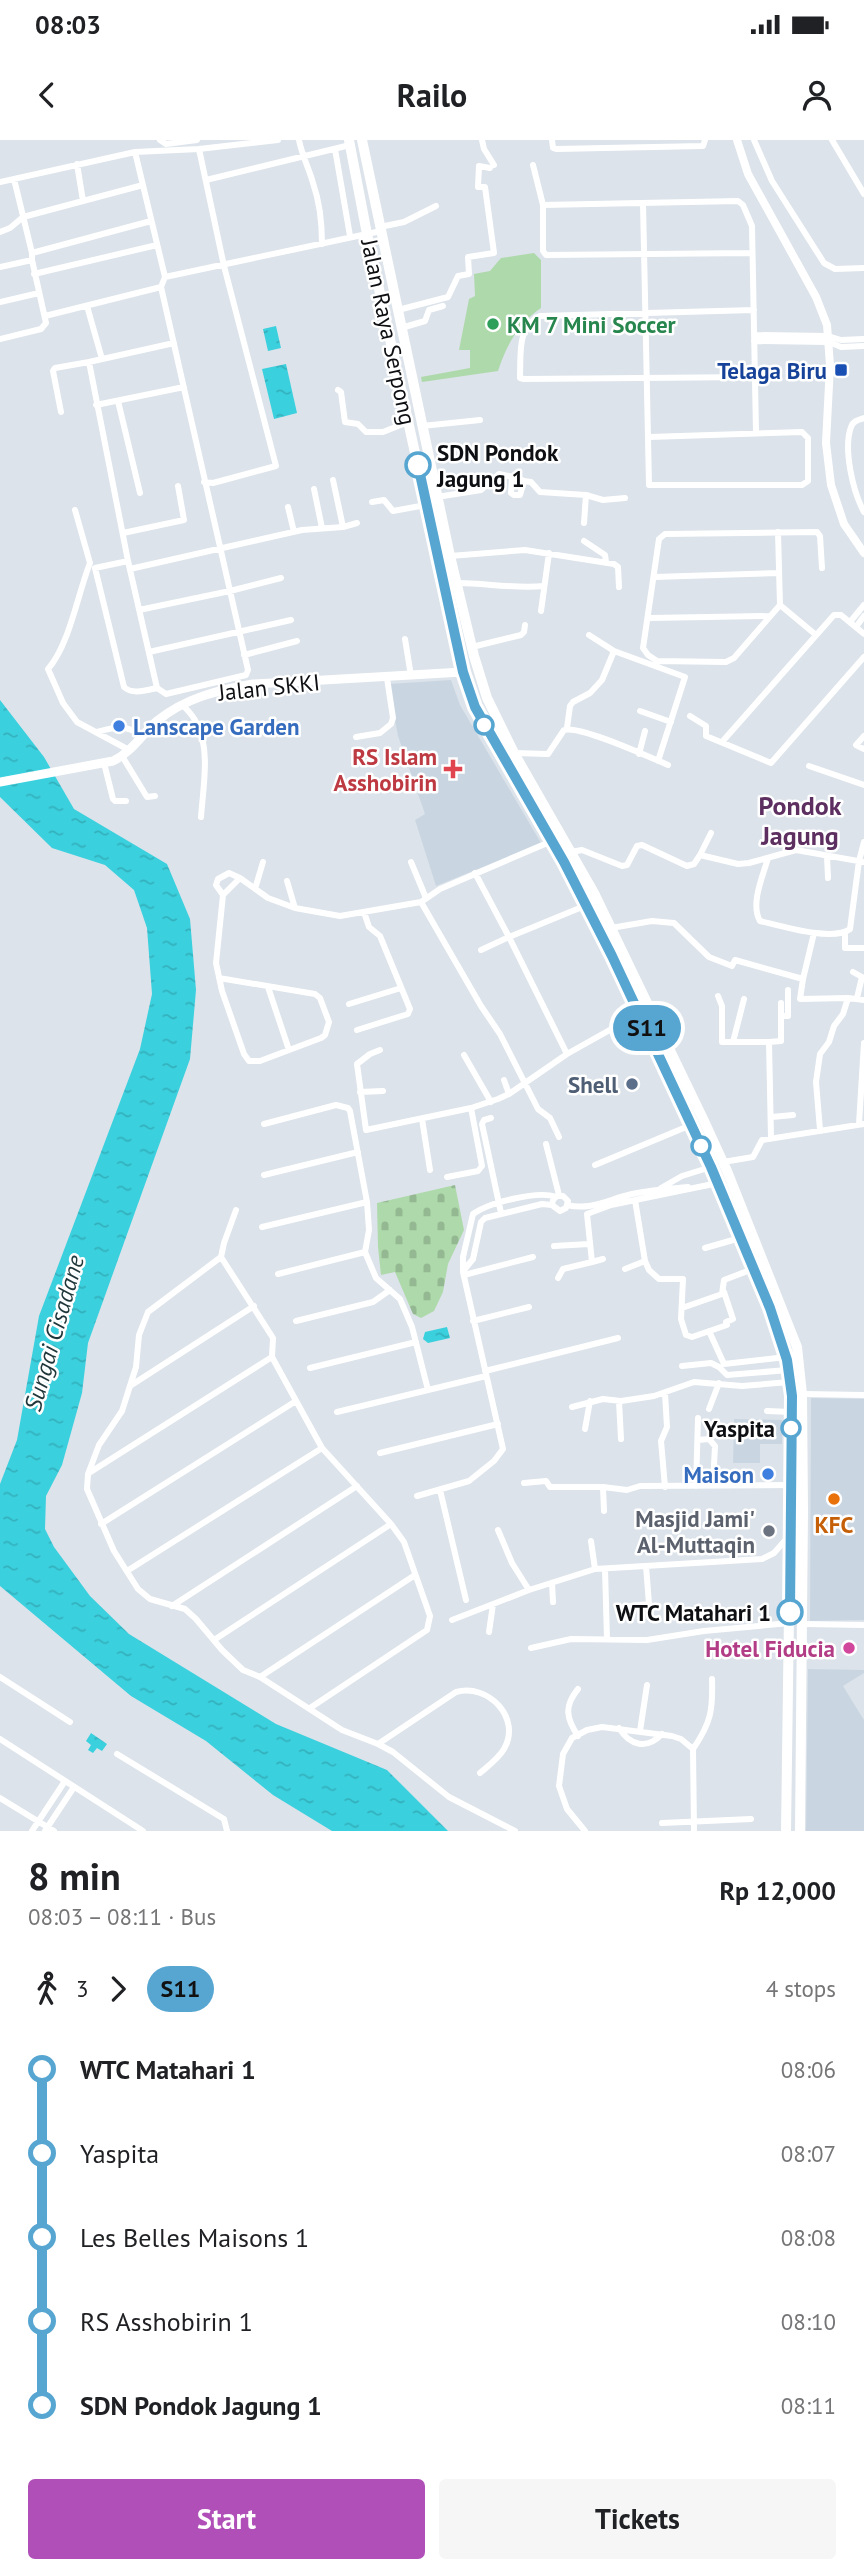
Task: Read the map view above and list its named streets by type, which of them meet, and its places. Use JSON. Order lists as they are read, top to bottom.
{
  "streets": {
    "main road": ["Jalan Raya Serpong", "Jalan SKKI"]
  },
  "crossings": [
    ["Jalan Raya Serpong", "Jalan SKKI"]
  ],
  "districts": ["Pondok Jagung"],
  "water": ["Sungai Cisadane"],
  "places": {
    "other": [
      "KM 7 Mini Soccer",
      "SDN Pondok Jagung 1",
      "Lanscape Garden",
      "Shell",
      "Yaspita",
      "Maison",
      "KFC",
      "Masjid Jami' Al-Muttaqin",
      "WTC Matahari 1",
      "Hotel Fiducia"
    ],
    "transit": ["Telaga Biru"],
    "health": ["RS Islam Asshobirin"]
  },
  "lines": ["bus line S11"],
  "page": {
    "status": "08:03",
    "header": "Railo",
    "on_map": "S11",
    "heading": ["8 min", "08:03 – 08:11 · Bus", "Rp 12,000"],
    "legs": ["3", "S11", "4 stops"],
    "list": [
      {
        "name": "WTC Matahari 1",
        "value": "08:06"
      },
      {
        "name": "Yaspita",
        "value": "08:07"
      },
      {
        "name": "Les Belles Maisons 1",
        "value": "08:08"
      },
      {
        "name": "RS Asshobirin 1",
        "value": "08:10"
      },
      {
        "name": "SDN Pondok Jagung 1",
        "value": "08:11"
      }
    ],
    "buttons": ["Start", "Tickets"]
  }
}
